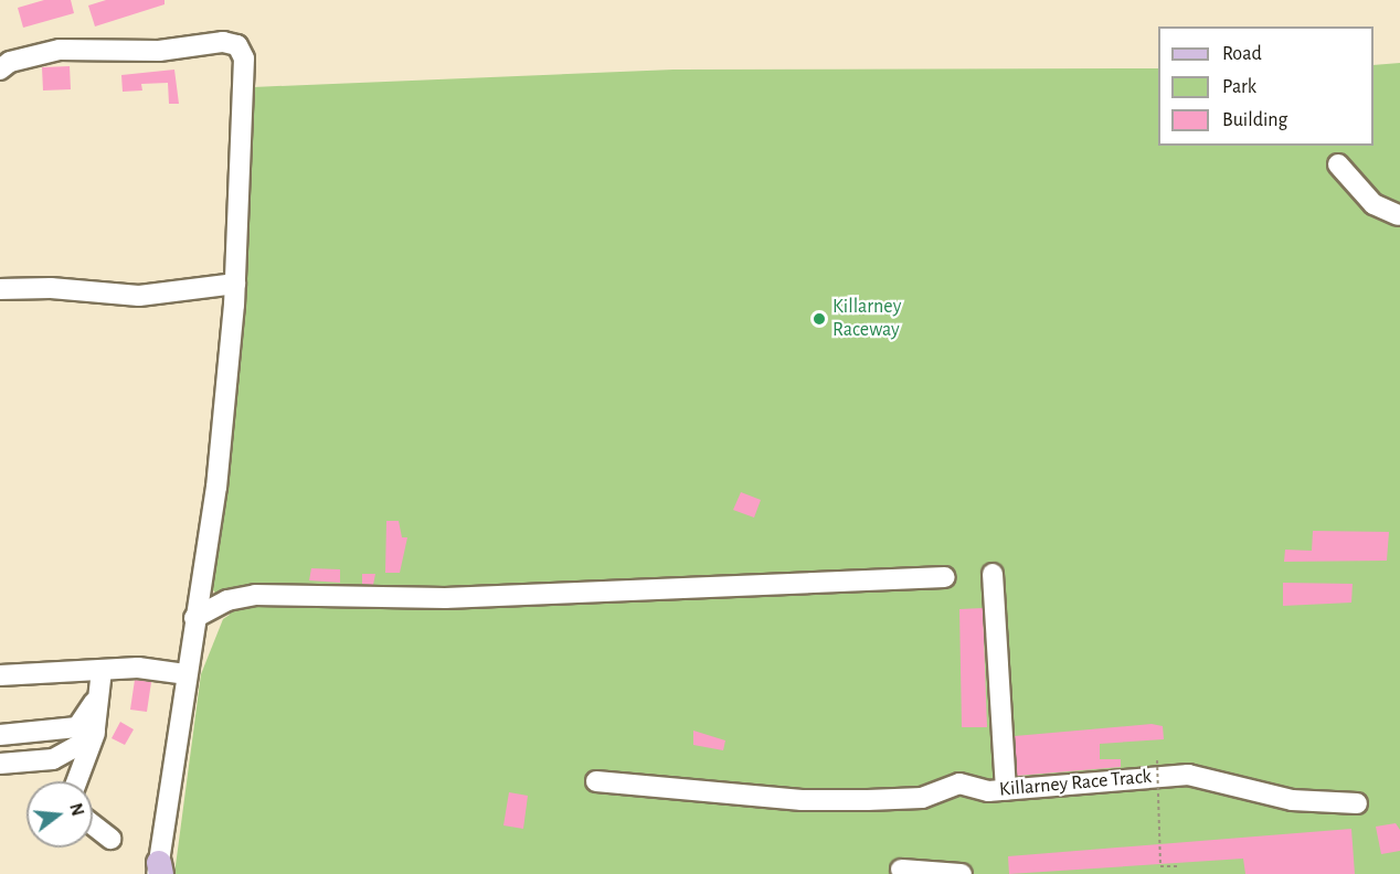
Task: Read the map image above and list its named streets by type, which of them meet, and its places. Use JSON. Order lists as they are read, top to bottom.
{
  "streets": {
    "street": ["Killarney Race Track"]
  },
  "places": ["Killarney Raceway"],
  "legend": ["Road", "Park", "Building"],
  "north": "right"
}
